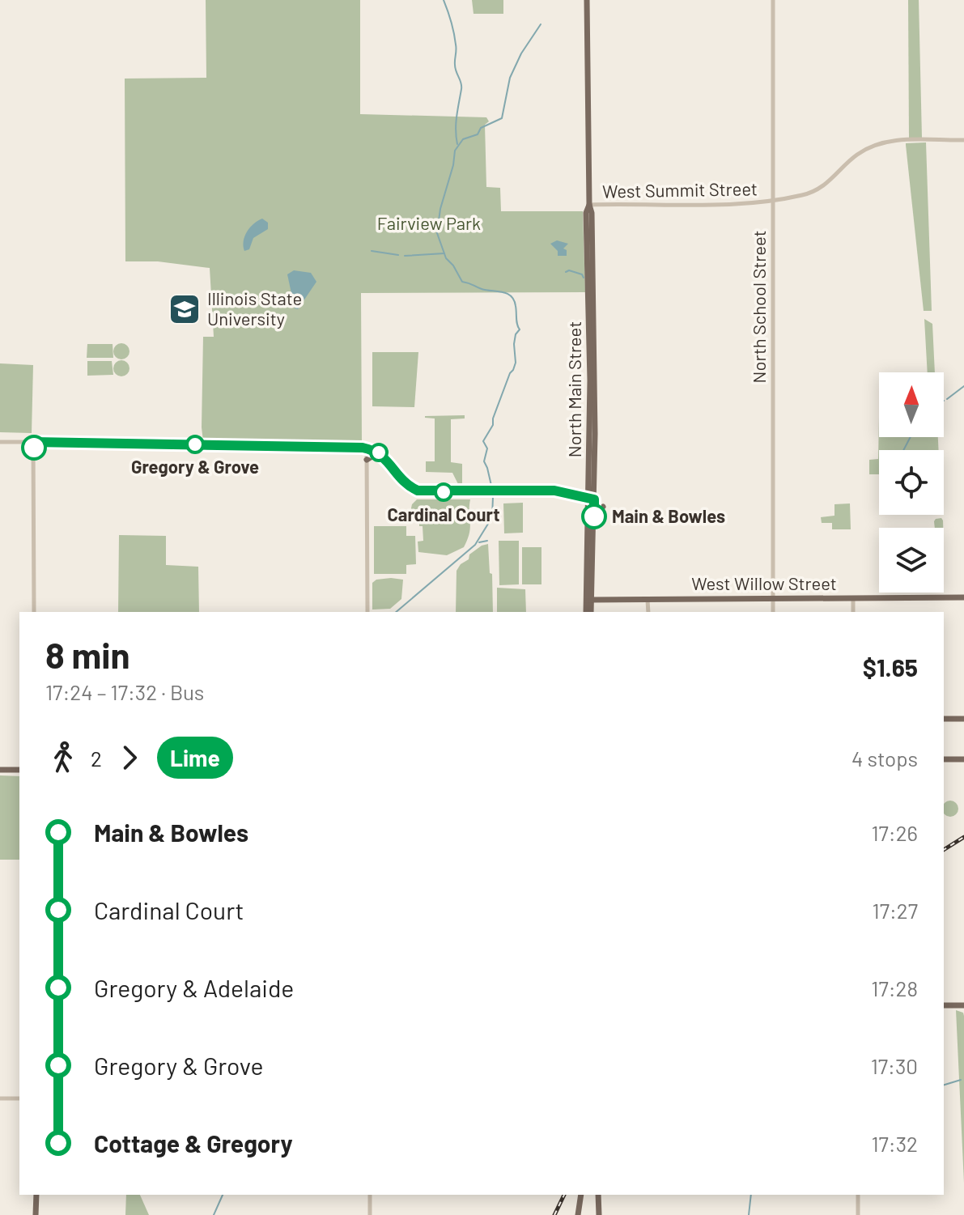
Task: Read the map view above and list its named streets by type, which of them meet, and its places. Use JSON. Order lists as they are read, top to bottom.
{
  "streets": {
    "main road": ["North Main Street", "West Willow Street"],
    "street": ["West Summit Street", "North School Street"]
  },
  "crossings": [
    ["West Summit Street", "North School Street"],
    ["West Summit Street", "North Main Street"],
    ["North School Street", "West Willow Street"],
    ["North Main Street", "West Willow Street"]
  ],
  "parks": ["Fairview Park"],
  "places": {
    "school or university": ["Illinois State University"],
    "other": ["Gregory & Grove", "Cardinal Court", "Main & Bowles"]
  },
  "lines": ["bus line Lime"],
  "north": "top",
  "page": {
    "heading": ["8 min", "17:24 – 17:32 · Bus", "$1.65"],
    "legs": ["2", "Lime", "4 stops"],
    "list": [
      {
        "name": "Main & Bowles",
        "value": "17:26"
      },
      {
        "name": "Cardinal Court",
        "value": "17:27"
      },
      {
        "name": "Gregory & Adelaide",
        "value": "17:28"
      },
      {
        "name": "Gregory & Grove",
        "value": "17:30"
      },
      {
        "name": "Cottage & Gregory",
        "value": "17:32"
      }
    ]
  }
}
